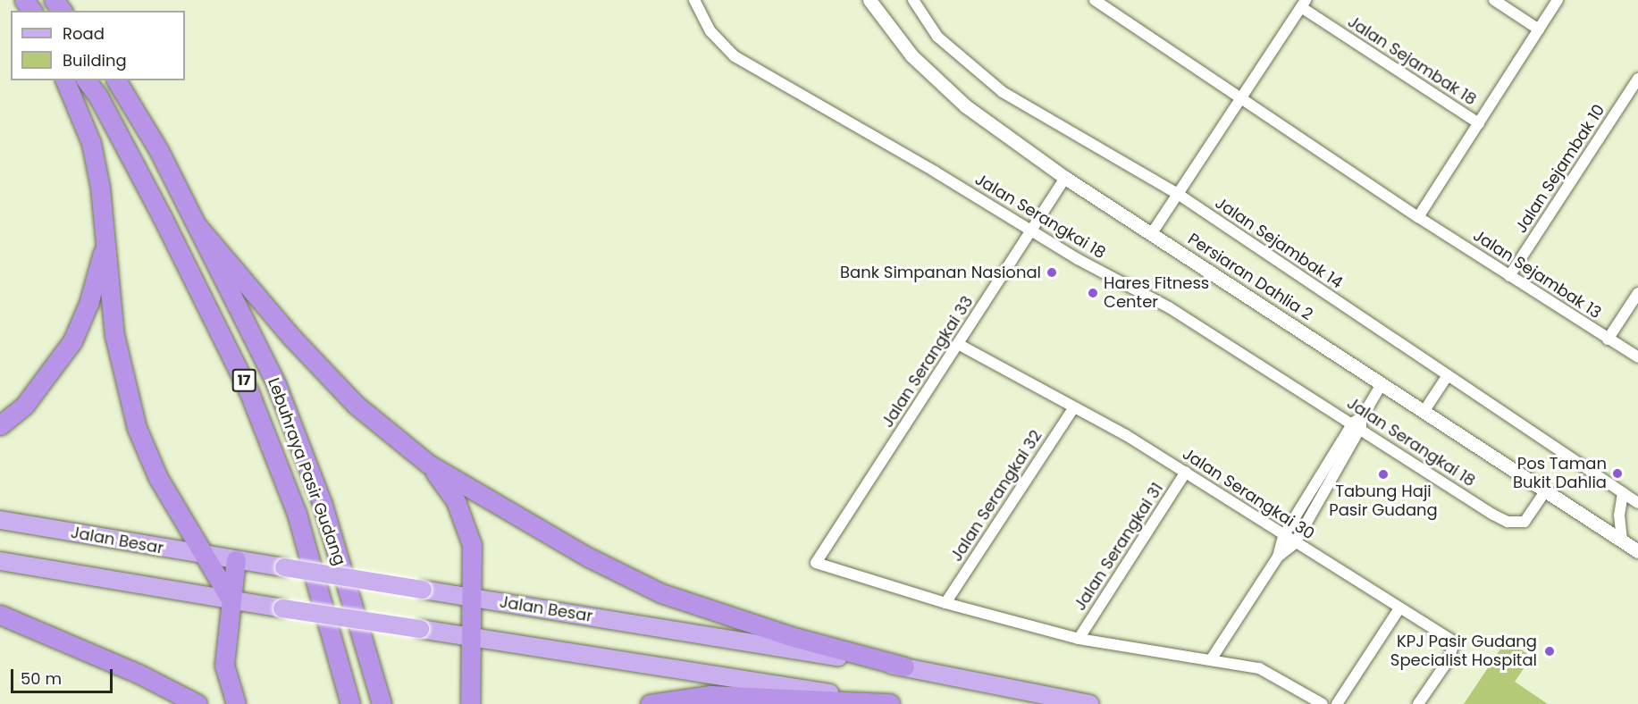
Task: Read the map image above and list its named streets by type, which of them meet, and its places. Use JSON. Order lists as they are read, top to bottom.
{
  "streets": {
    "highway": ["17", "Lebuhraya Pasir Gudang"],
    "main road": ["Jalan Besar"],
    "street": [
      "Jalan Sejambak 18",
      "Jalan Sejambak 10",
      "Jalan Serangkai 18",
      "Jalan Sejambak 14",
      "Jalan Sejambak 13",
      "Persiaran Dahlia 2",
      "Jalan Serangkai 33",
      "Jalan Serangkai 30",
      "Jalan Serangkai 32",
      "Jalan Serangkai 31"
    ]
  },
  "crossings": [
    ["Jalan Sejambak 10", "Jalan Sejambak 13"],
    ["Jalan Serangkai 18", "Persiaran Dahlia 2"],
    ["Jalan Serangkai 18", "Jalan Serangkai 33"],
    ["Persiaran Dahlia 2", "Jalan Serangkai 33"],
    ["Jalan Serangkai 33", "Jalan Serangkai 30"],
    ["Jalan Serangkai 33", "Jalan Serangkai 32"],
    ["Jalan Serangkai 30", "Jalan Serangkai 32"],
    ["Jalan Serangkai 30", "Jalan Serangkai 31"]
  ],
  "places": [
    "Bank Simpanan Nasional",
    "Hares Fitness Center",
    "Pos Taman Bukit Dahlia",
    "Tabung Haji Pasir Gudang",
    "KPJ Pasir Gudang Specialist Hospital"
  ],
  "legend": ["Road", "Building"],
  "scale_bar": "50 m"
}
